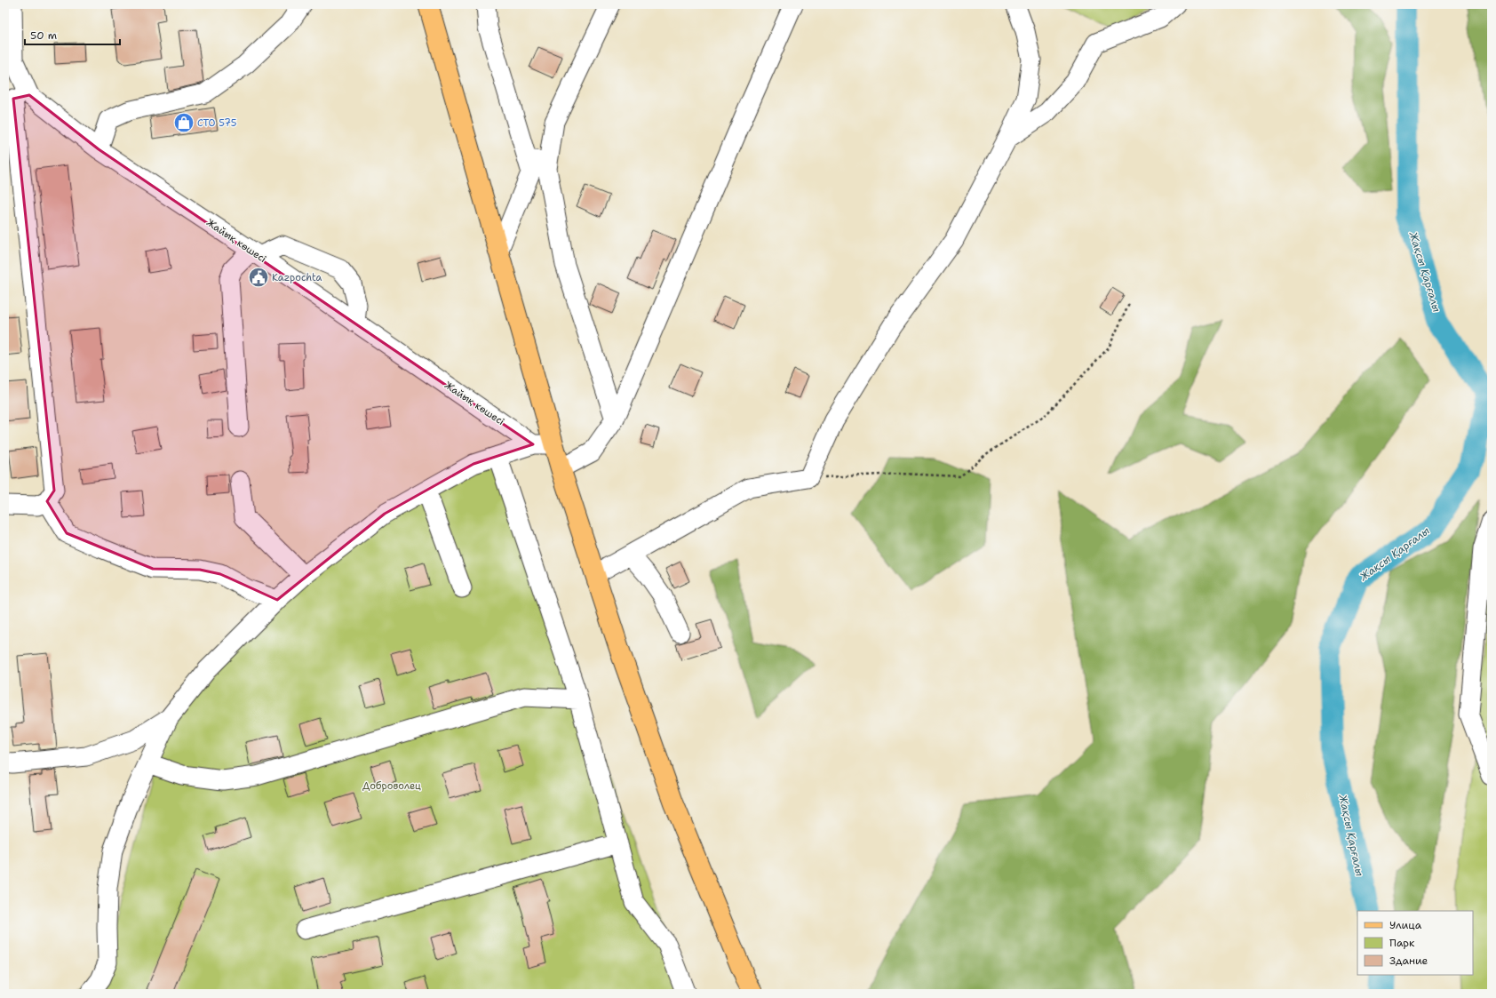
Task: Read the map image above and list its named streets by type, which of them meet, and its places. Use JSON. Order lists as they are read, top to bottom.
{
  "streets": {
    "street": ["Жайық көшесі"]
  },
  "water": ["Жақсы Қарғалы"],
  "parks": ["Доброволец"],
  "places": {
    "shop": ["СТО 575"],
    "public building": ["Kazpochta"]
  },
  "legend": ["Улица", "Парк", "Здание"],
  "scale_bar": "50 m"
}
